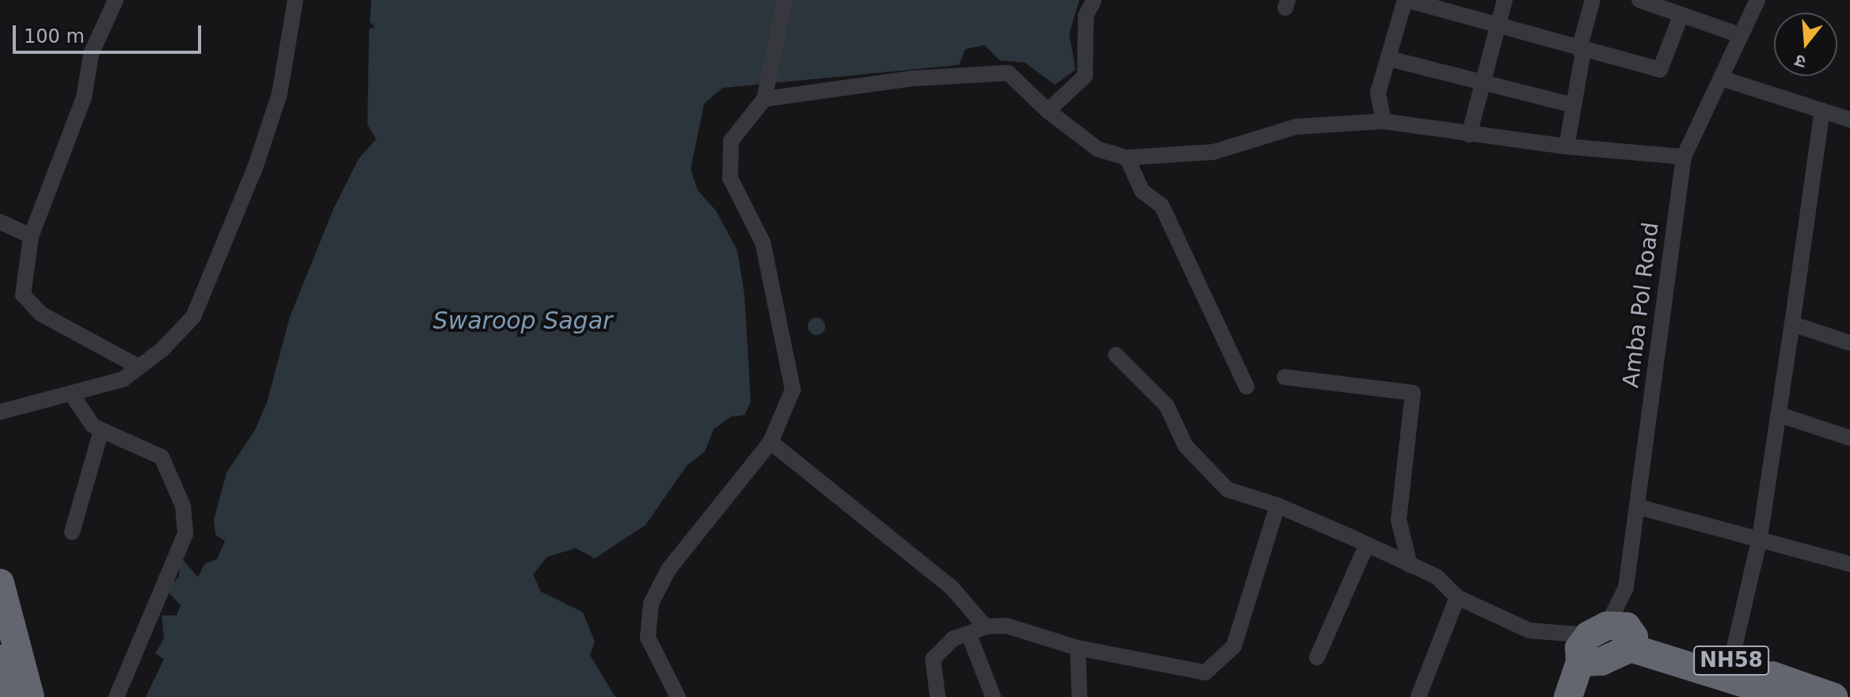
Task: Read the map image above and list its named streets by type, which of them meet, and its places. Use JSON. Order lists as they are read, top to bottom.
{
  "streets": {
    "highway": ["NH58"],
    "street": ["Amba Pol Road"]
  },
  "crossings": [
    ["Amba Pol Road", "NH58"]
  ],
  "water": ["Swaroop Sagar"],
  "scale_bar": "100 m",
  "north": "bottom"
}
